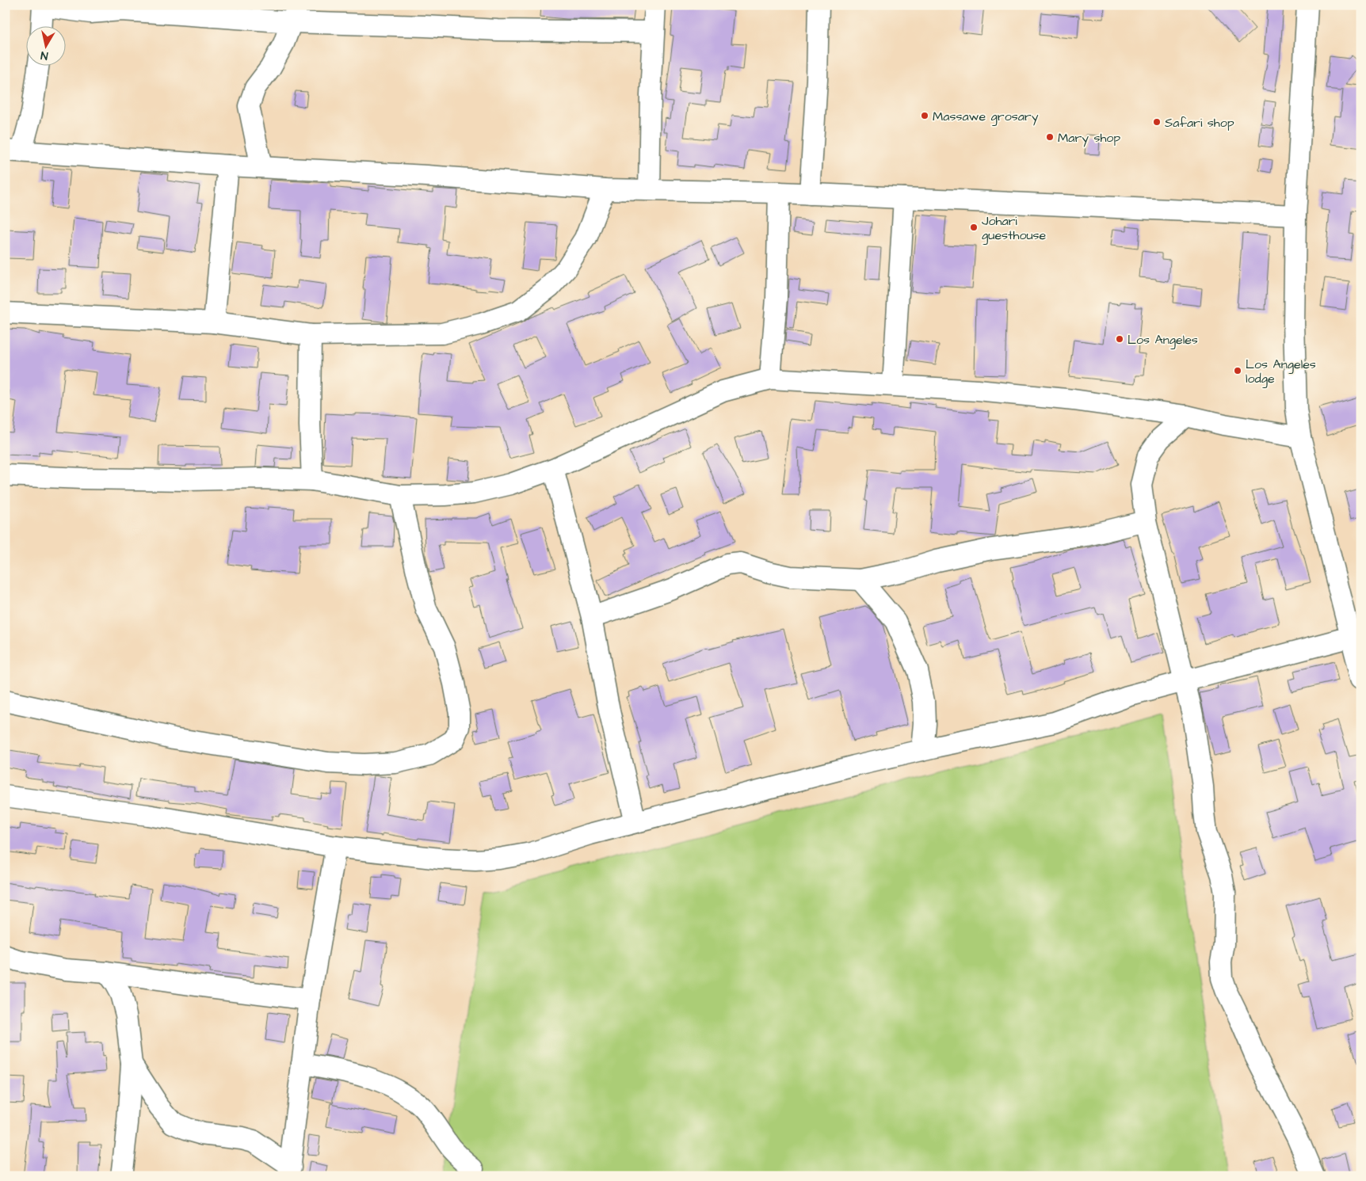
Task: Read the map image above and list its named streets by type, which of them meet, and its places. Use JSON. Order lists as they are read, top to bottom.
{
  "places": [
    "Massawe grosary",
    "Safari shop",
    "Mary shop",
    "Johari guesthouse",
    "Los Angeles",
    "Los Angeles lodge"
  ],
  "north": "bottom"
}
